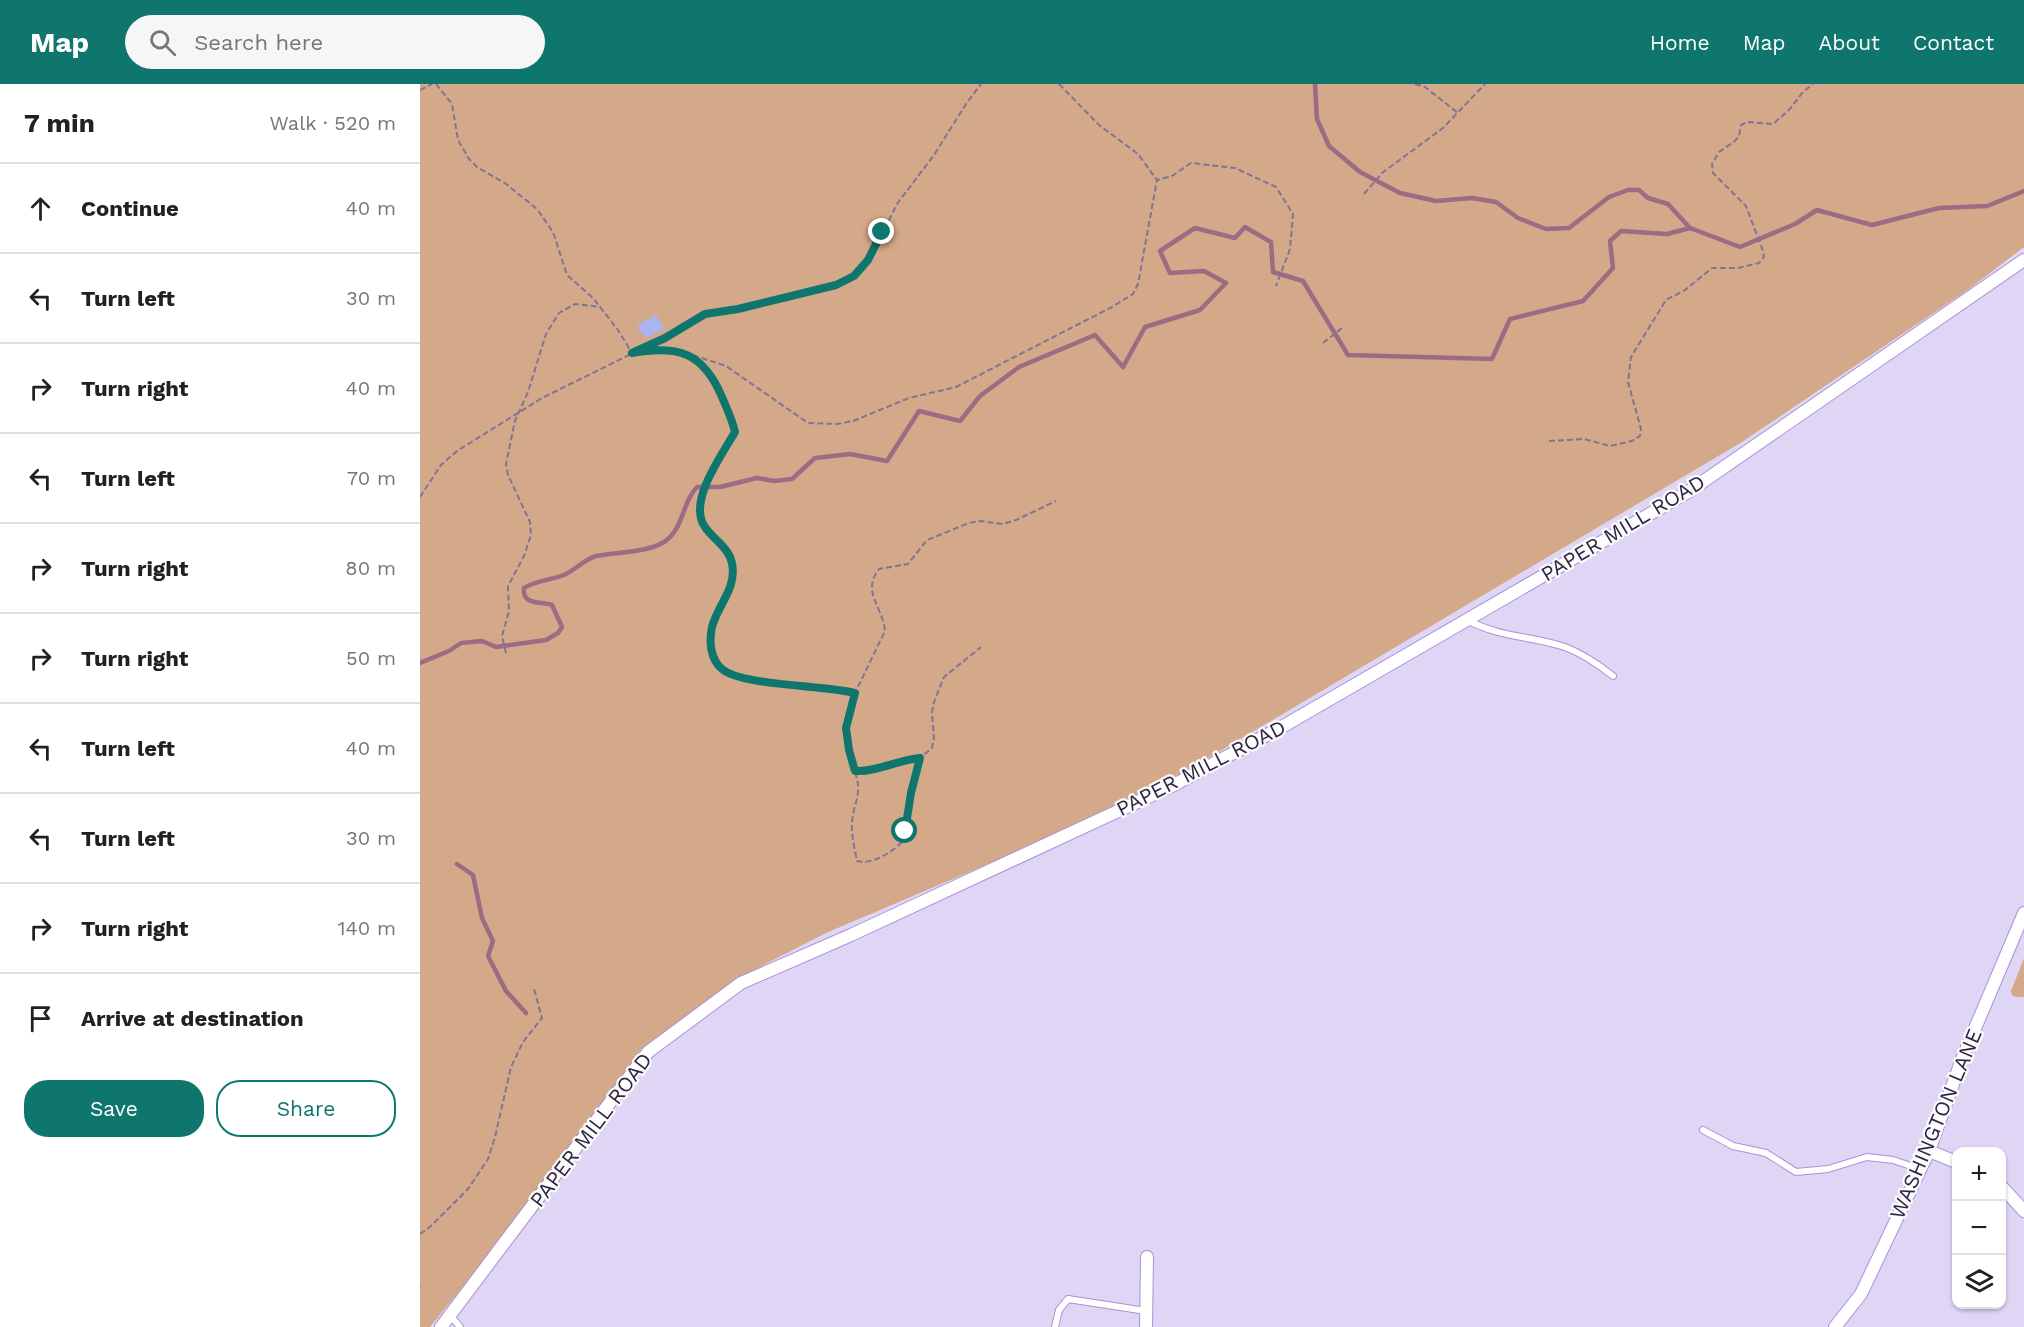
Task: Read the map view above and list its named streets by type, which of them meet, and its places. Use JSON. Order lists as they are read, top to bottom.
{
  "streets": {
    "street": ["PAPER MILL ROAD", "WASHINGTON LANE"]
  },
  "page": {
    "header": "Map",
    "search": "Search here",
    "nav": [
      "Home",
      "Map",
      "About",
      "Contact"
    ],
    "heading": ["7 min", "Walk · 520 m"],
    "list": [
      ["Continue", "40 m"],
      ["Turn left", "30 m"],
      ["Turn right", "40 m"],
      ["Turn left", "70 m"],
      ["Turn right", "80 m"],
      ["Turn right", "50 m"],
      ["Turn left", "40 m"],
      ["Turn left", "30 m"],
      ["Turn right", "140 m"],
      "Arrive at destination"
    ],
    "buttons": ["Save", "Share"],
    "map_buttons": ["+", "−"]
  }
}
